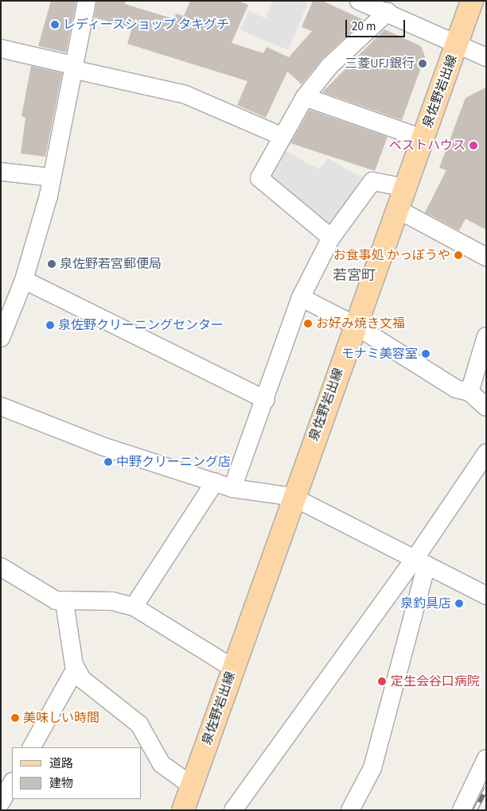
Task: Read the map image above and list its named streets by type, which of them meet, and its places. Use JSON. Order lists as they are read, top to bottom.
{
  "streets": {
    "main road": ["泉佐野岩出線"]
  },
  "districts": ["若宮町"],
  "places": [
    "レディースショップ タキグチ",
    "三菱UFJ銀行",
    "ベストハウス",
    "お食事処 かっぽうや",
    "泉佐野若宮郵便局",
    "お好み焼き文福",
    "泉佐野クリーニングセンター",
    "モナミ美容室",
    "中野クリーニング店",
    "泉釣具店",
    "定生会谷口病院",
    "美味しい時間"
  ],
  "legend": ["道路", "建物"],
  "scale_bar": "20 m"
}
